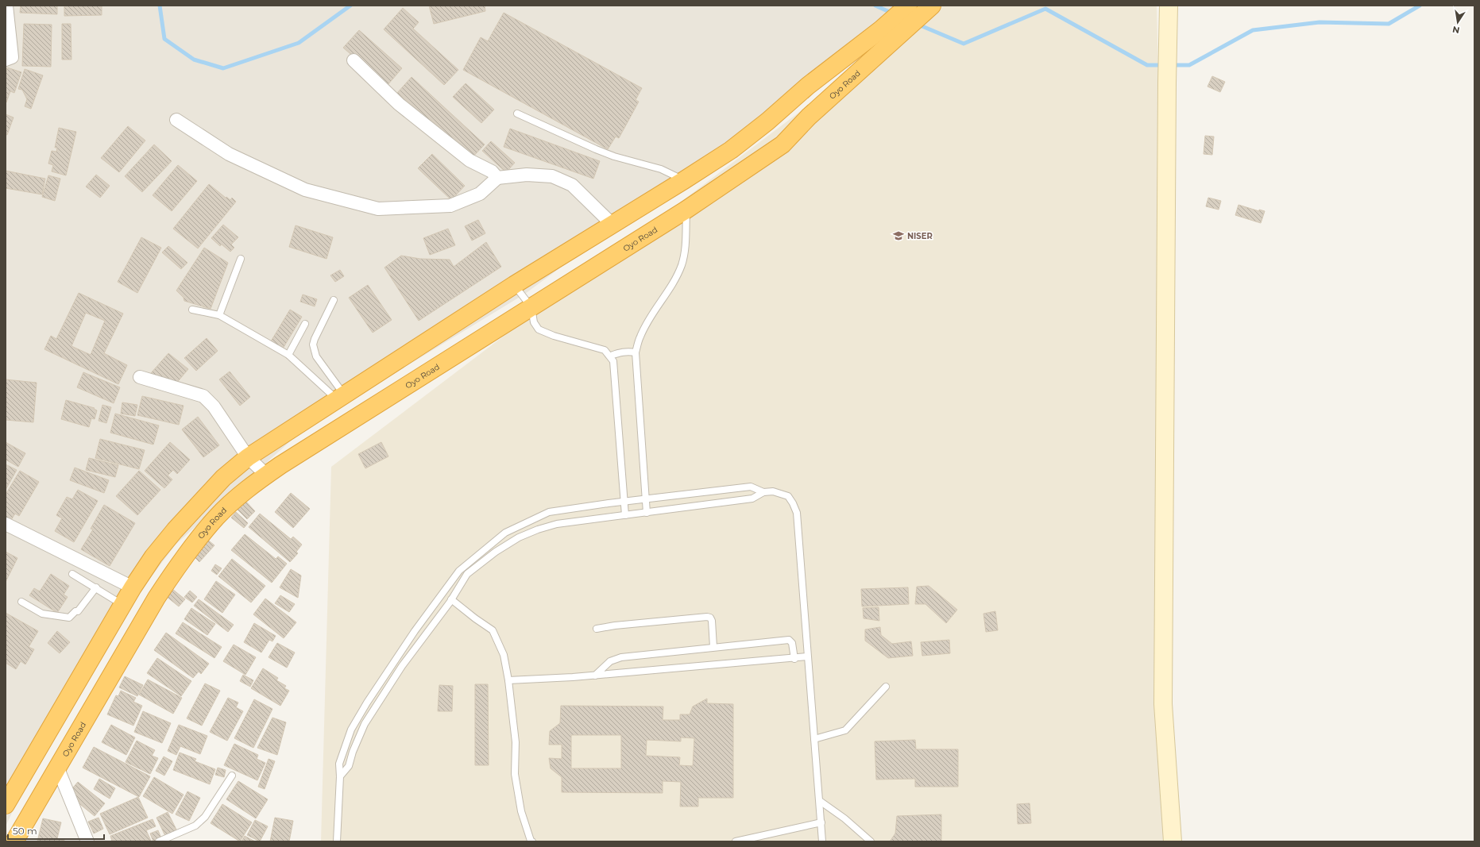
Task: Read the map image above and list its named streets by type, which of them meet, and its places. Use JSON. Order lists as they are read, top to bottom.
{
  "streets": {
    "highway": ["Oyo Road"]
  },
  "places": {
    "school or university": ["NISER"]
  },
  "scale_bar": "50 m",
  "north": "bottom"
}
